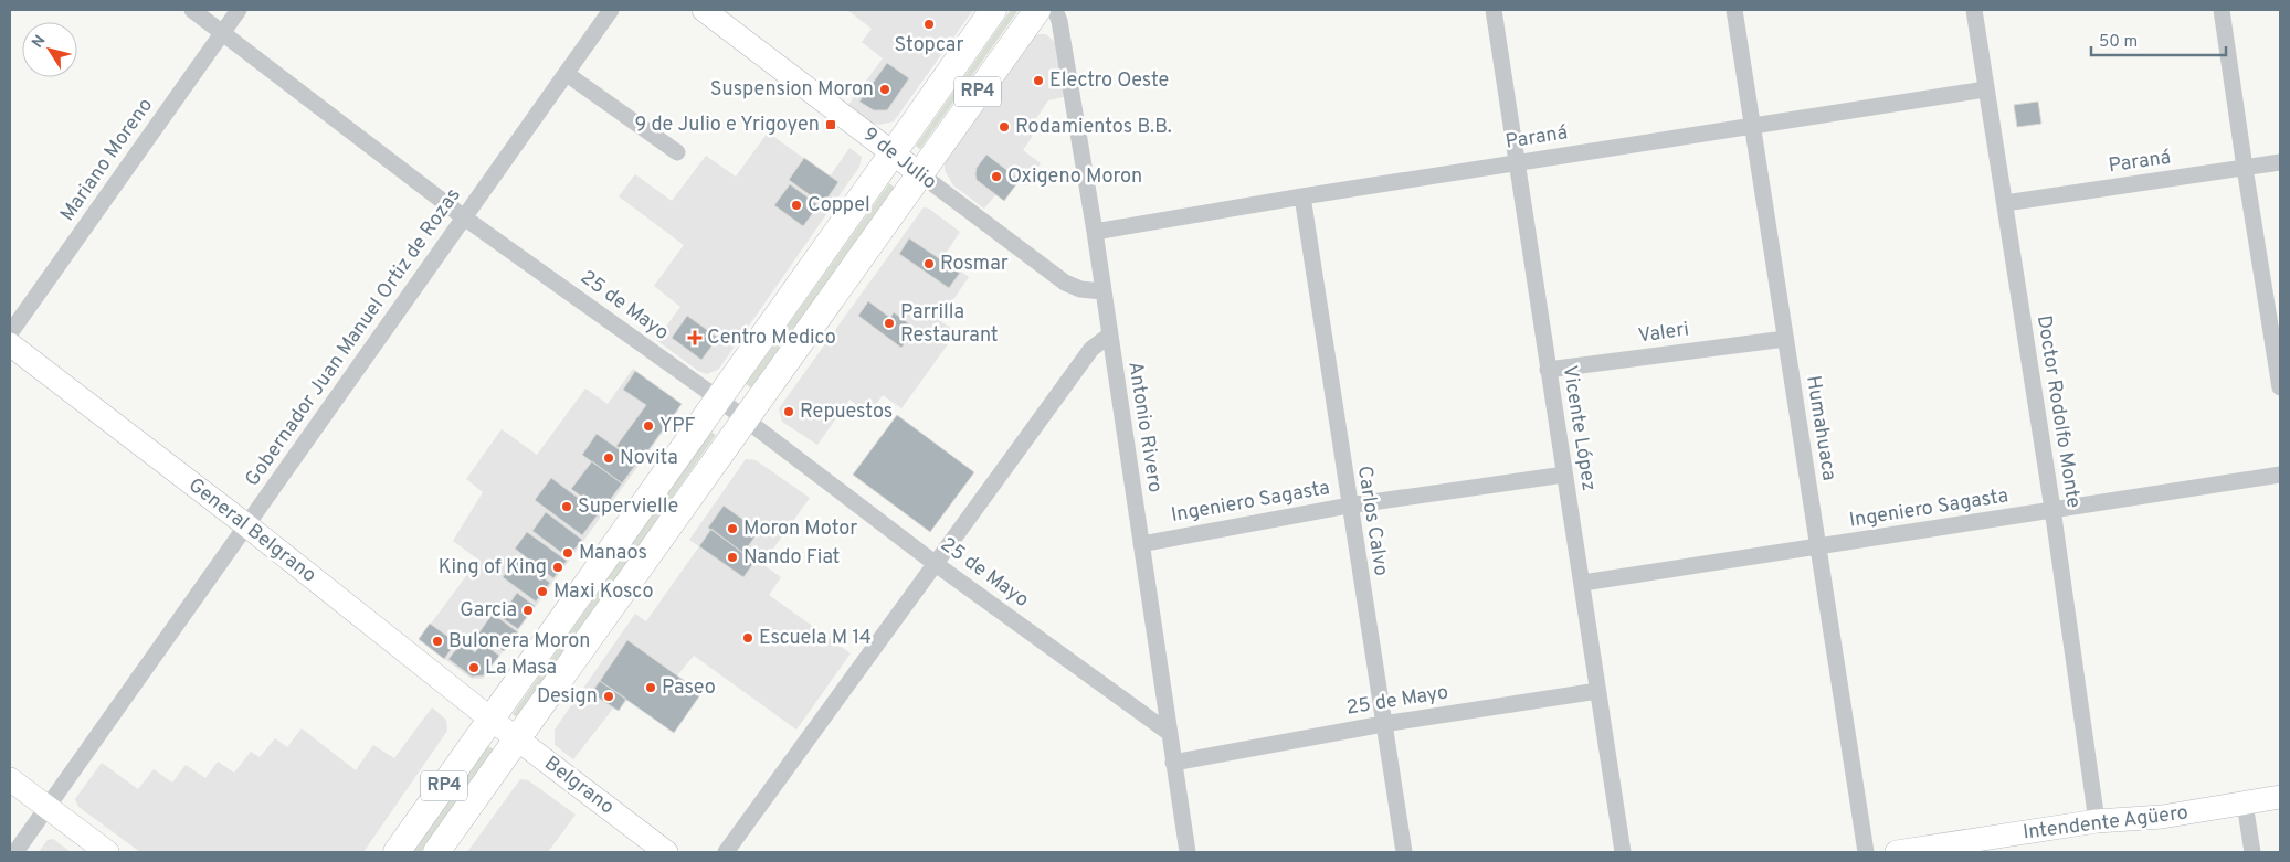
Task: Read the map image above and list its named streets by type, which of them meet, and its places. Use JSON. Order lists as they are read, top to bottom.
{
  "streets": {
    "main road": ["RP4"],
    "street": [
      "Paraná",
      "9 de Julio",
      "Mariano Moreno",
      "25 de Mayo",
      "Valeri",
      "Gobernador Juan Manuel Ortiz de Rozas",
      "Doctor Rodolfo Monte",
      "Antonio Rivero",
      "Vicente López",
      "Humahuaca",
      "Ingeniero Sagasta",
      "Carlos Calvo",
      "General Belgrano",
      "Belgrano",
      "Intendente Agüero"
    ]
  },
  "crossings": [
    ["RP4", "9 de Julio"],
    ["RP4", "25 de Mayo"],
    ["RP4", "General Belgrano"],
    ["RP4", "Belgrano"],
    ["Paraná", "Doctor Rodolfo Monte"],
    ["Paraná", "Antonio Rivero"],
    ["Paraná", "Vicente López"],
    ["Paraná", "Humahuaca"],
    ["Paraná", "Carlos Calvo"],
    ["9 de Julio", "Antonio Rivero"],
    ["Mariano Moreno", "25 de Mayo"],
    ["25 de Mayo", "Gobernador Juan Manuel Ortiz de Rozas"],
    ["25 de Mayo", "Antonio Rivero"],
    ["25 de Mayo", "Vicente López"],
    ["25 de Mayo", "Carlos Calvo"],
    ["Valeri", "Vicente López"],
    ["Valeri", "Humahuaca"],
    ["Gobernador Juan Manuel Ortiz de Rozas", "General Belgrano"],
    ["Doctor Rodolfo Monte", "Ingeniero Sagasta"],
    ["Doctor Rodolfo Monte", "Intendente Agüero"],
    ["Antonio Rivero", "Ingeniero Sagasta"],
    ["Vicente López", "Ingeniero Sagasta"],
    ["Humahuaca", "Ingeniero Sagasta"],
    ["Ingeniero Sagasta", "Carlos Calvo"],
    ["General Belgrano", "Belgrano"]
  ],
  "places": {
    "other": [
      "Stopcar",
      "Electro Oeste",
      "Suspension Moron",
      "Rodamientos B.B.",
      "Oxigeno Moron",
      "Coppel",
      "Rosmar",
      "Parrilla Restaurant",
      "Repuestos",
      "YPF",
      "Novita",
      "Supervielle",
      "Moron Motor",
      "Manaos",
      "Nando Fiat",
      "King of King",
      "Maxi Kosco",
      "Garcia",
      "Escuela M 14",
      "Bulonera Moron",
      "La Masa",
      "Paseo",
      "Design"
    ],
    "transit": ["9 de Julio e Yrigoyen"],
    "health": ["Centro Medico"]
  },
  "scale_bar": "50 m",
  "north": "top left"
}
